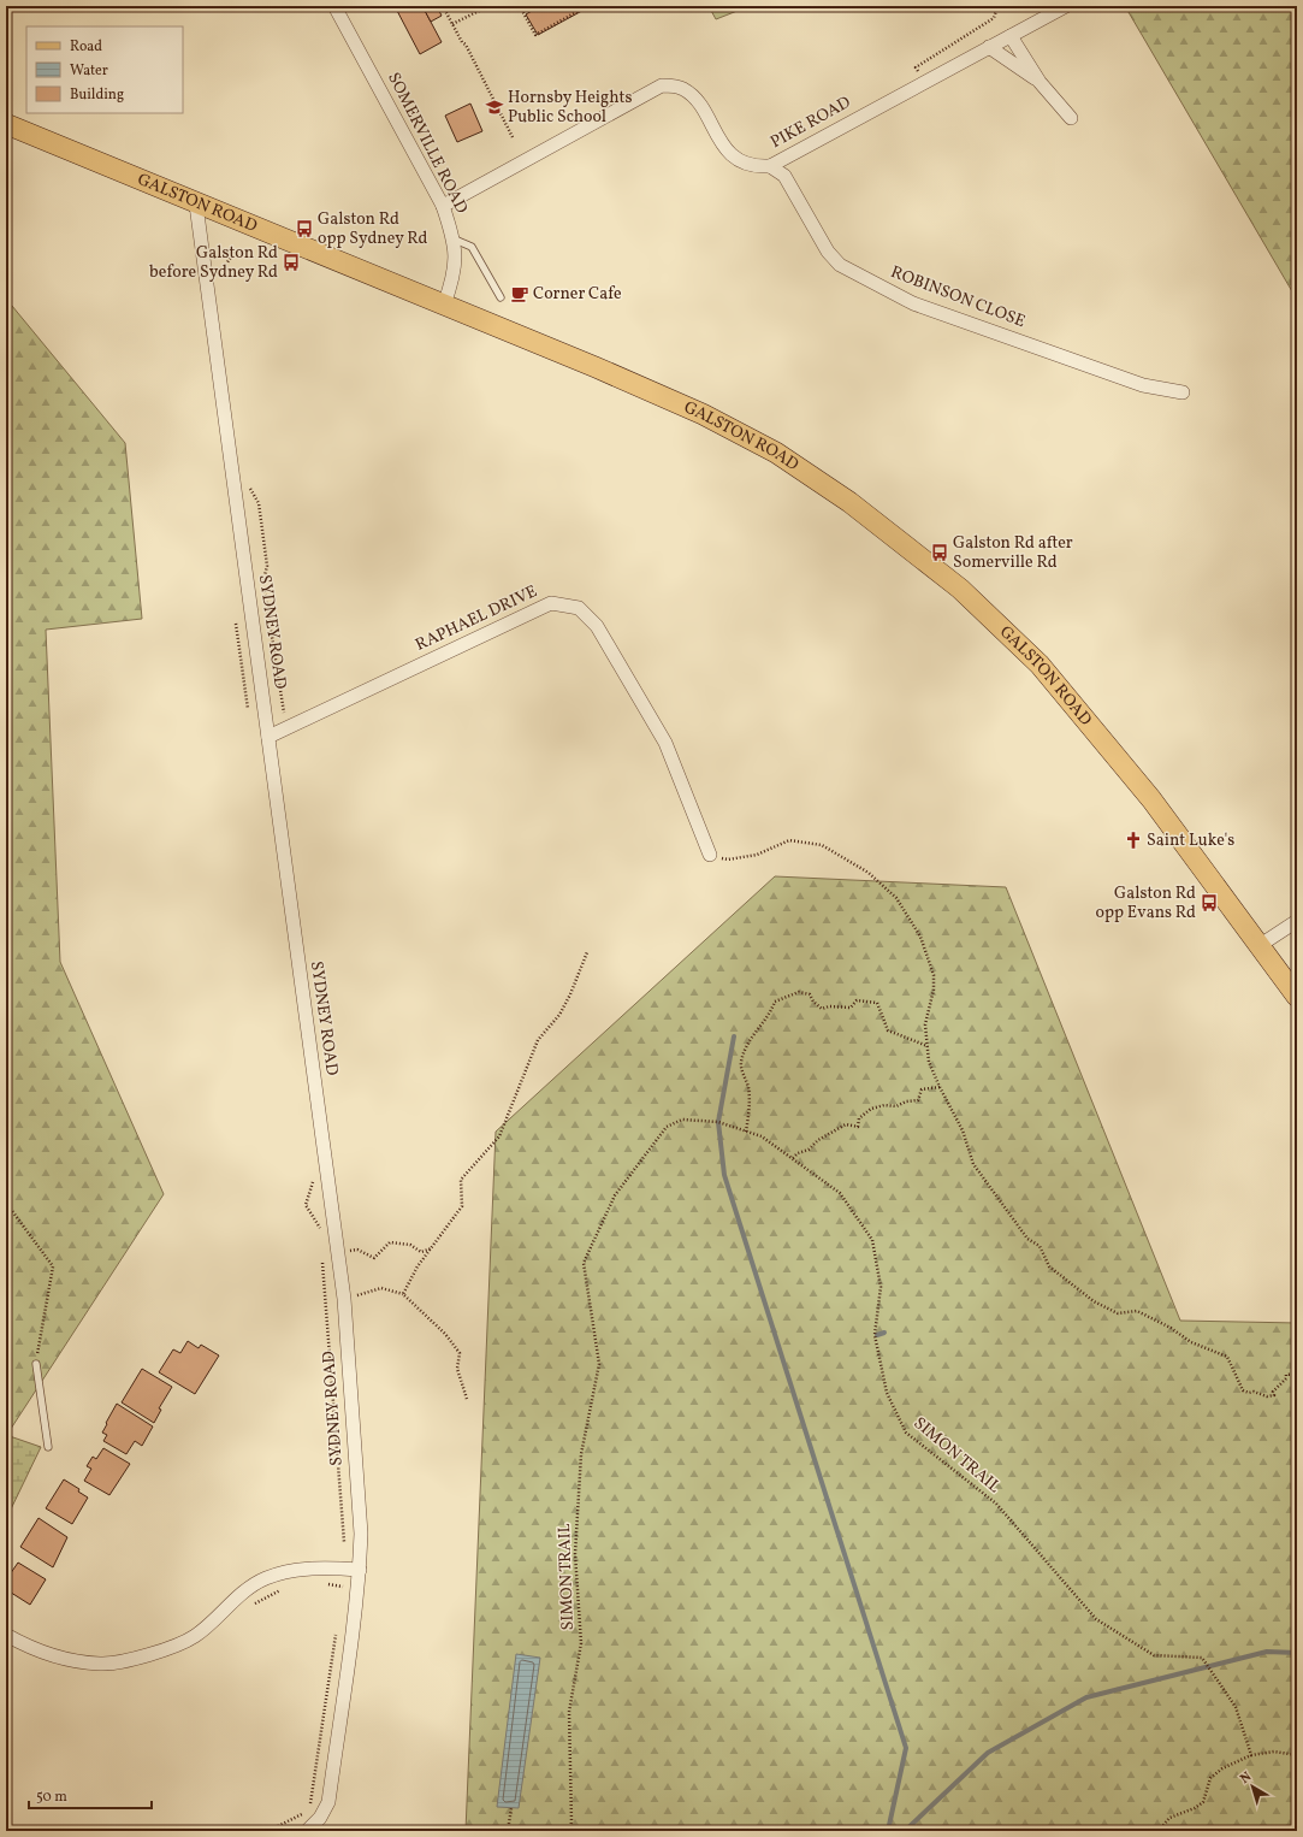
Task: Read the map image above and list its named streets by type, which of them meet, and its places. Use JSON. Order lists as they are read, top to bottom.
{
  "streets": {
    "main road": ["GALSTON ROAD"],
    "street": [
      "PIKE ROAD",
      "SOMERVILLE ROAD",
      "ROBINSON CLOSE",
      "RAPHAEL DRIVE",
      "SYDNEY ROAD"
    ],
    "path": ["SIMON TRAIL"]
  },
  "crossings": [
    ["PIKE ROAD", "SOMERVILLE ROAD"],
    ["PIKE ROAD", "ROBINSON CLOSE"],
    ["SOMERVILLE ROAD", "GALSTON ROAD"],
    ["GALSTON ROAD", "SYDNEY ROAD"],
    ["RAPHAEL DRIVE", "SYDNEY ROAD"]
  ],
  "places": {
    "school or university": ["Hornsby Heights Public School"],
    "bus stop": [
      "Galston Rd opp Sydney Rd",
      "Galston Rd before Sydney Rd",
      "Galston Rd after Somerville Rd",
      "Galston Rd opp Evans Rd"
    ],
    "cafe": ["Corner Cafe"],
    "church": ["Saint Luke's"]
  },
  "legend": ["Road", "Water", "Building"],
  "scale_bar": "50 m",
  "north": "top left"
}
